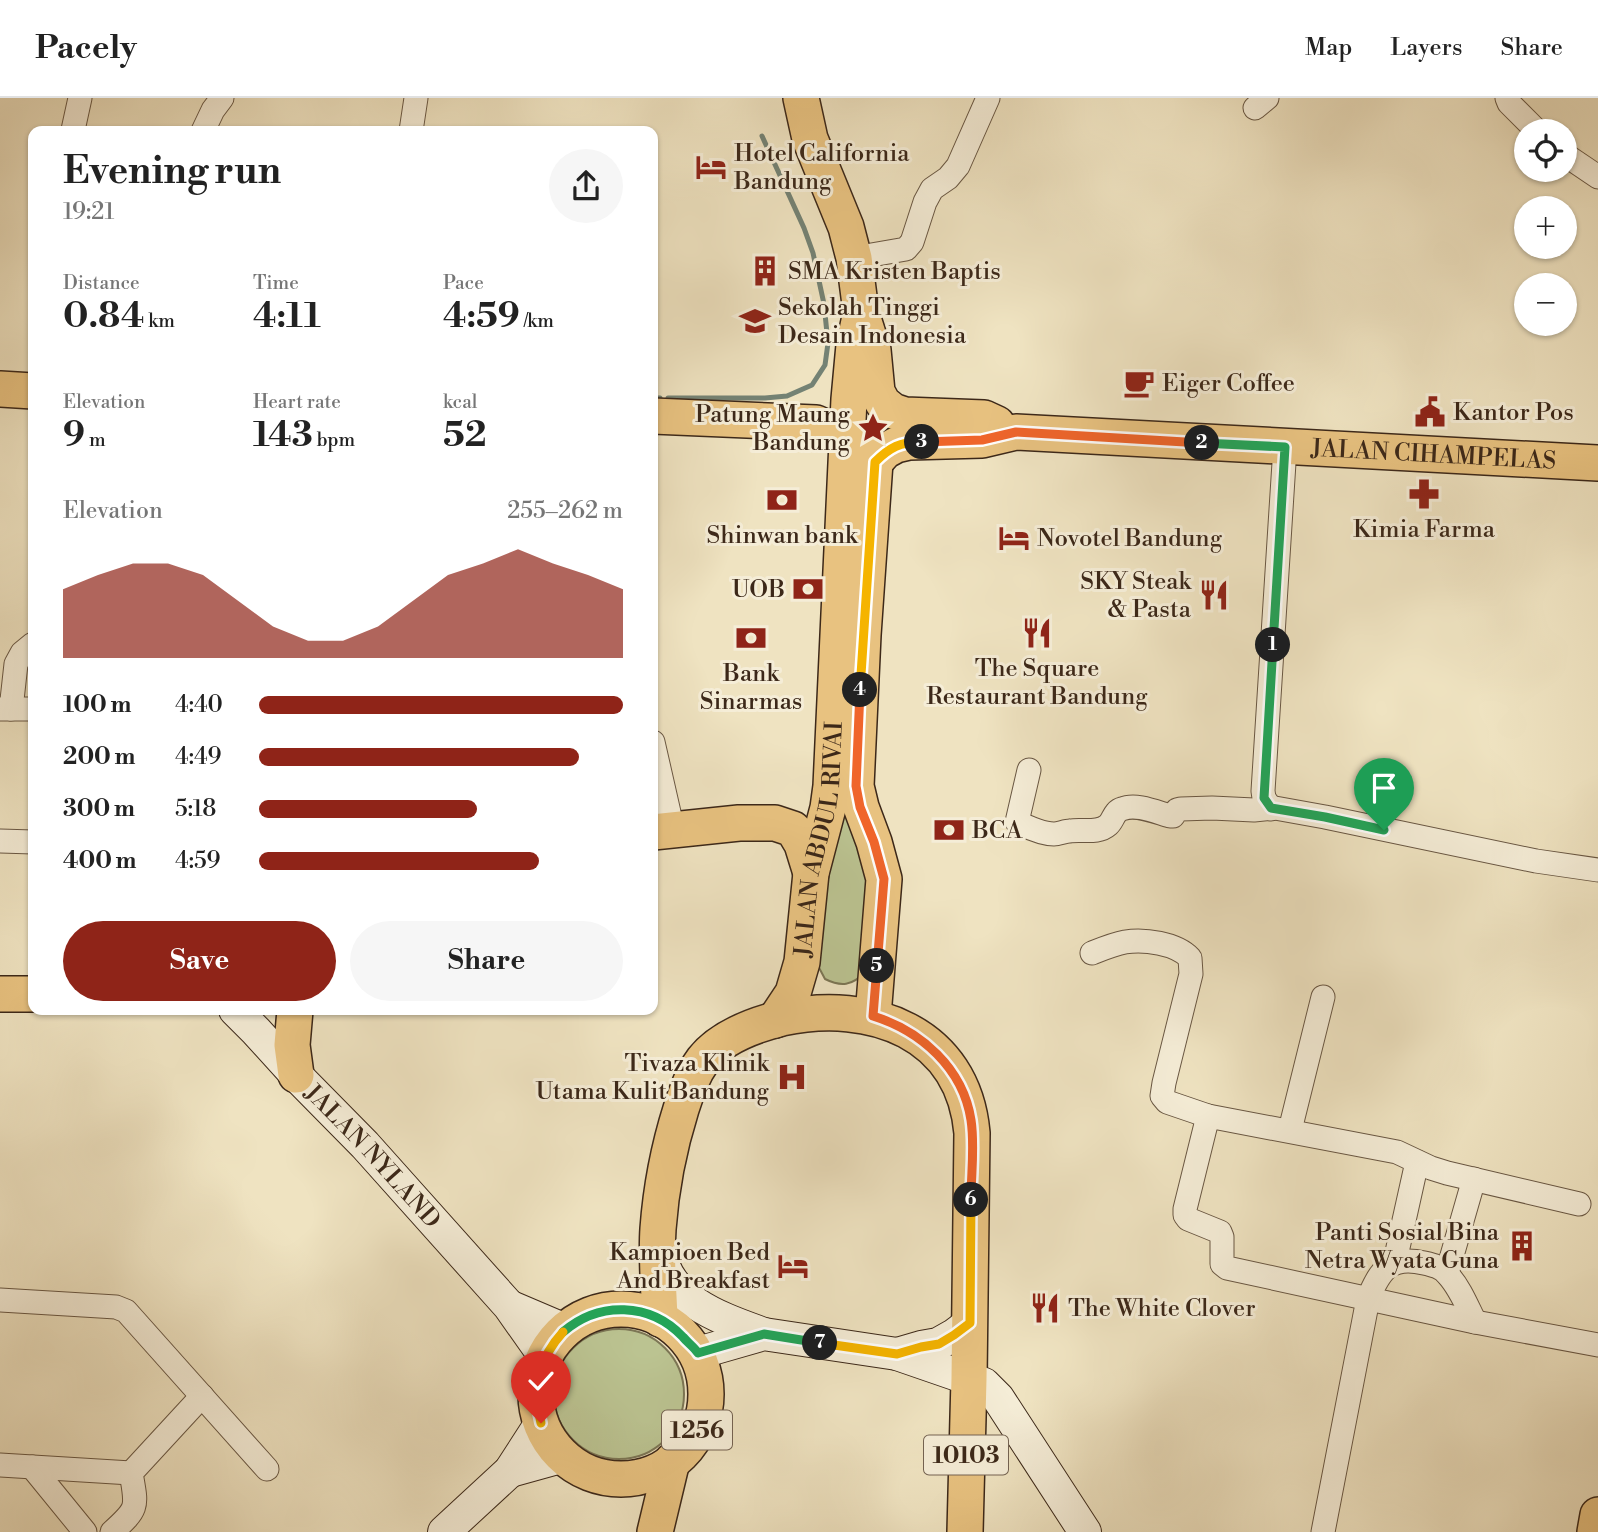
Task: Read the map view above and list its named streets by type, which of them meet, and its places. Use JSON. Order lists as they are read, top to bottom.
{
  "streets": {
    "main road": [
      "JALAN CIHAMPELAS",
      "JALAN ABDUL RIVAI",
      "JALAN NYLAND",
      "1256",
      "10103"
    ]
  },
  "crossings": [
    ["JALAN CIHAMPELAS", "JALAN ABDUL RIVAI"],
    ["JALAN NYLAND", "1256"]
  ],
  "places": {
    "hotel": ["Hotel California Bandung", "Novotel Bandung", "Kampioen Bed And Breakfast"],
    "building": ["SMA Kristen Baptis", "Panti Sosial Bina Netra Wyata Guna"],
    "school or university": ["Sekolah Tinggi Desain Indonesia"],
    "cafe": ["Eiger Coffee"],
    "public building": ["Kantor Pos"],
    "place": ["Patung Maung Bandung"],
    "pharmacy": ["Kimia Farma"],
    "bank": [
      "Shinwan bank",
      "UOB",
      "Bank Sinarmas",
      "BCA"
    ],
    "restaurant": ["SKY Steak & Pasta", "The Square Restaurant Bandung", "The White Clover"],
    "hospital": ["Tivaza Klinik Utama Kulit Bandung"]
  },
  "page": {
    "header": "Pacely",
    "nav": ["Map", "Layers", "Share"],
    "map_buttons": ["+", "−"],
    "heading": ["Evening run", "19:21"],
    "stats": [
      ["Distance", "0.84 km"],
      ["Time", "4:11"],
      ["Pace", "4:59 /km"],
      ["Elevation", "9 m"],
      ["Heart rate", "143 bpm"],
      ["kcal", "52"]
    ],
    "pins": [
      "3",
      "2",
      "1",
      "4",
      "5",
      "6",
      "7"
    ],
    "chart": ["Elevation", "255–262 m"],
    "list": [
      {
        "name": "100 m",
        "note": "4:40"
      },
      {
        "name": "200 m",
        "note": "4:49"
      },
      {
        "name": "300 m",
        "note": "5:18"
      },
      {
        "name": "400 m",
        "note": "4:59"
      }
    ],
    "buttons": ["Save", "Share"]
  }
}
